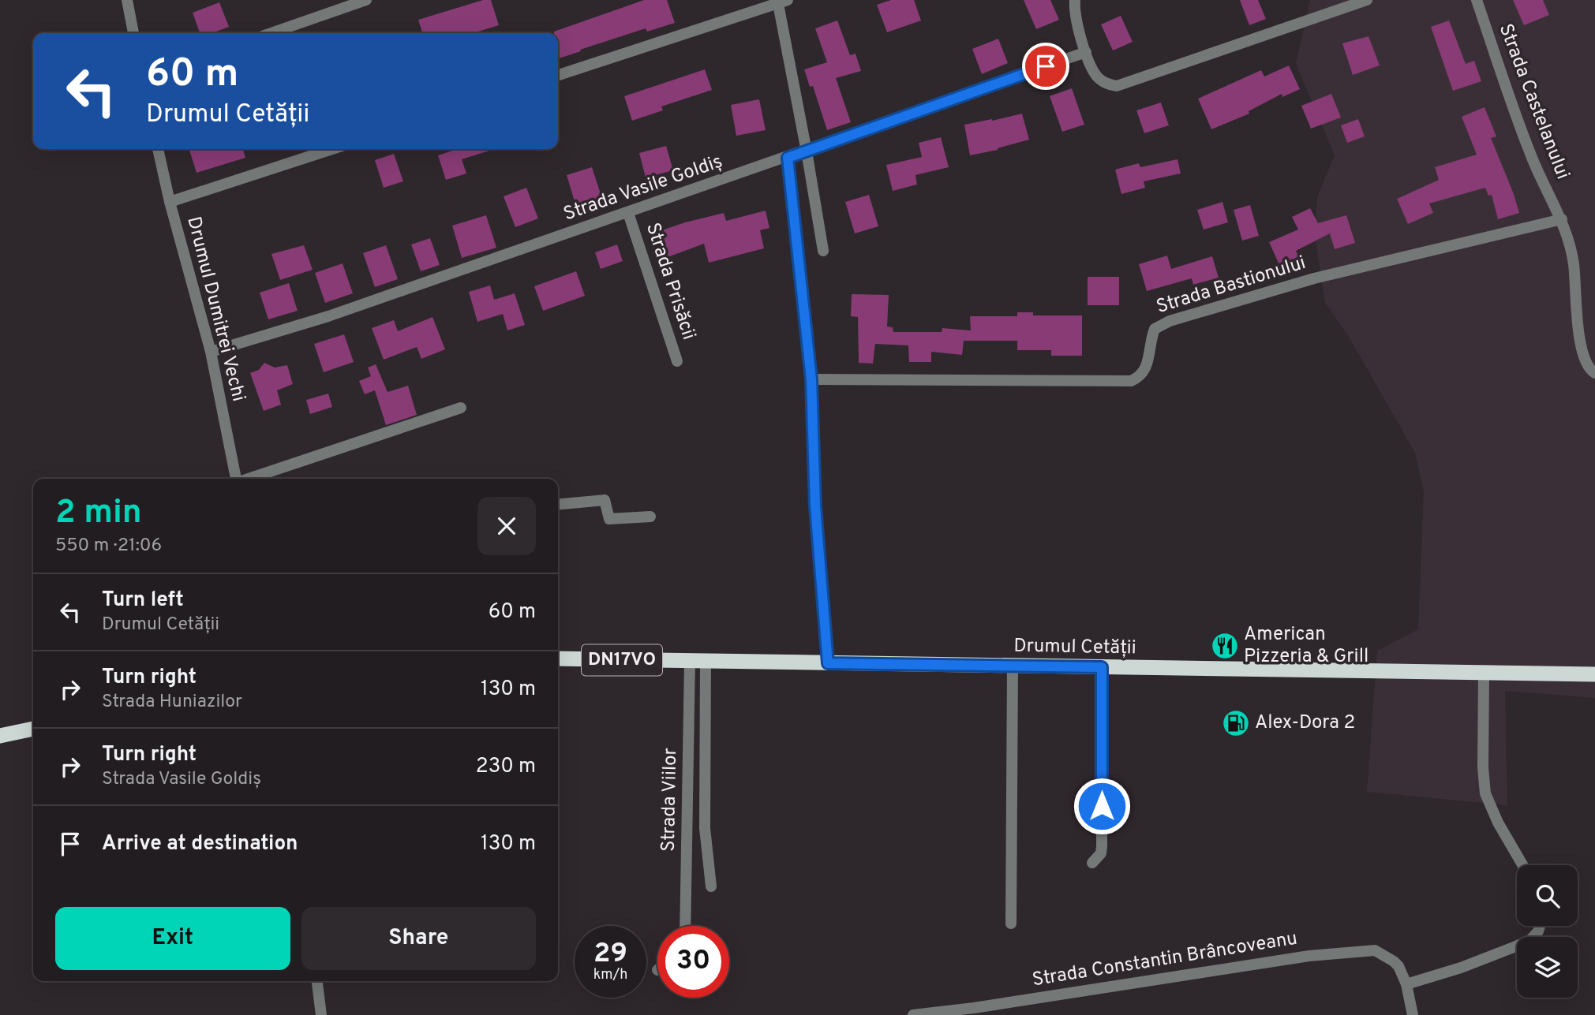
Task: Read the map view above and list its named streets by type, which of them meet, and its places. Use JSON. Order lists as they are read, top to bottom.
{
  "streets": {
    "highway": ["Drumul Cetății", "DN17VO"],
    "street": [
      "Strada Castelanului",
      "Strada Vasile Goldiș",
      "Strada Prisăcii",
      "Strada Bastionului",
      "Drumul Dumitrei Vechi",
      "Strada Viilor",
      "Strada Constantin Brâncoveanu"
    ]
  },
  "crossings": [
    ["Strada Castelanului", "Strada Bastionului"],
    ["Strada Vasile Goldiș", "Strada Prisăcii"],
    ["Strada Vasile Goldiș", "Drumul Dumitrei Vechi"],
    ["Drumul Cetății", "Strada Viilor"]
  ],
  "places": {
    "restaurant": ["American Pizzeria & Grill"],
    "fuel station": ["Alex-Dora 2"]
  },
  "page": {
    "turn": ["60 m", "Drumul Cetății"],
    "heading": ["2 min", "550 m · 21:06"],
    "list": [
      {
        "name": "Turn left",
        "note": "Drumul Cetății",
        "value": "60 m"
      },
      {
        "name": "Turn right",
        "note": "Strada Huniazilor",
        "value": "130 m"
      },
      {
        "name": "Turn right",
        "note": "Strada Vasile Goldiș",
        "value": "230 m"
      },
      {
        "name": "Arrive at destination",
        "value": "130 m"
      }
    ],
    "buttons": ["Exit", "Share"],
    "speed": "29 km/h",
    "limit": "30"
  }
}
